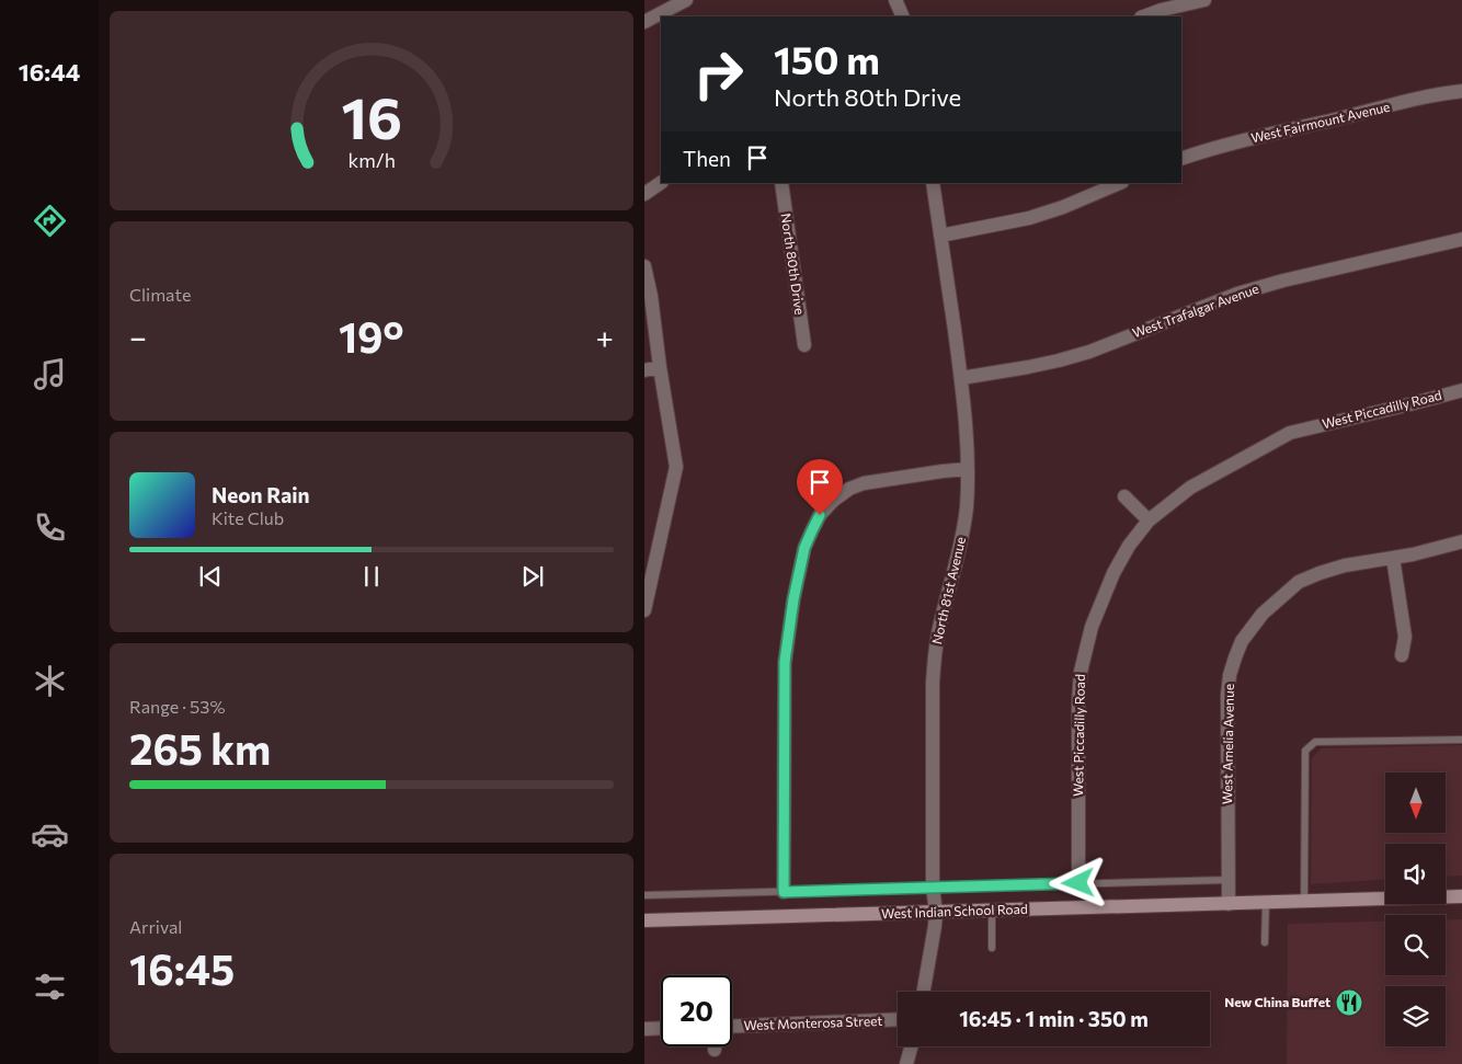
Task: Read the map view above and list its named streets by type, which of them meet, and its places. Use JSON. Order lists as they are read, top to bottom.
{
  "streets": {
    "main road": ["West Indian School Road"],
    "street": [
      "West Fairmount Avenue",
      "North 80th Drive",
      "West Trafalgar Avenue",
      "West Piccadilly Road",
      "North 81st Avenue",
      "West Amelia Avenue",
      "West Monterosa Street"
    ]
  },
  "crossings": [
    ["West Trafalgar Avenue", "North 81st Avenue"],
    ["West Piccadilly Road", "West Indian School Road"],
    ["North 81st Avenue", "West Indian School Road"],
    ["West Amelia Avenue", "West Indian School Road"]
  ],
  "places": {
    "restaurant": ["New China Buffet"]
  },
  "north": "bottom",
  "page": {
    "tabs": "16:44",
    "turn": ["150 m", "North 80th Drive"],
    "then": "Then",
    "tile": [
      "Climate",
      ["Range · 53%", "265 km"],
      ["Arrival", "16:45"]
    ],
    "heat": ["−", "19°", "+"],
    "song": ["Neon Rain", "Kite Club"],
    "limit": "20",
    "trip": "16:45 · 1 min · 350 m",
    "gauge": ["16", "km/h"]
  }
}
